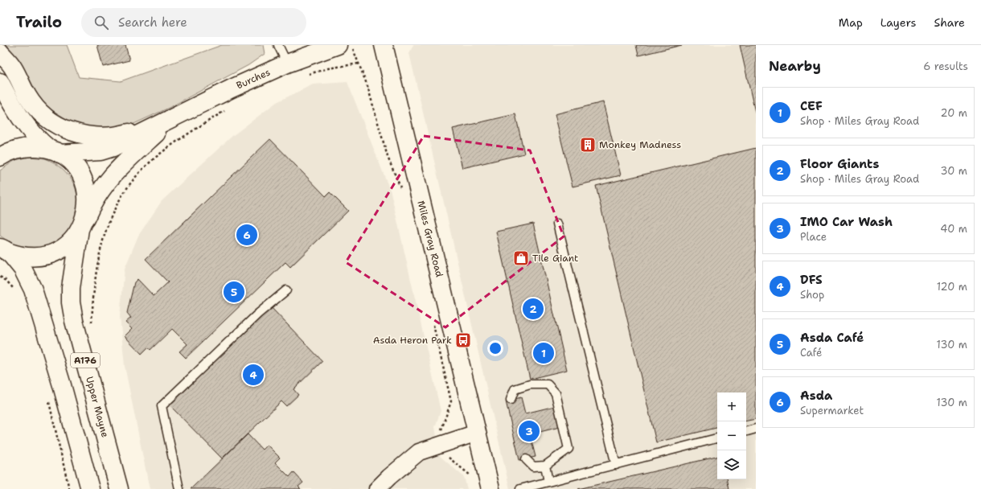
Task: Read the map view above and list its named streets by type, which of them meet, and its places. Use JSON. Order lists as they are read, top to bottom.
{
  "streets": {
    "street": [
      "Burches",
      "Miles Gray Road",
      "A176",
      "Upper Mayne"
    ]
  },
  "crossings": [
    ["Burches", "Upper Mayne"]
  ],
  "places": {
    "building": ["Monkey Madness"],
    "shop": ["Tile Giant"],
    "bus stop": ["Asda Heron Park"]
  },
  "page": {
    "header": "Trailo",
    "search": "Search here",
    "nav": ["Map", "Layers", "Share"],
    "heading": ["Nearby", "6 results"],
    "list": [
      {
        "mark": "1",
        "name": "CEF",
        "note": "Shop · Miles Gray Road",
        "value": "20 m"
      },
      {
        "mark": "2",
        "name": "Floor Giants",
        "note": "Shop · Miles Gray Road",
        "value": "30 m"
      },
      {
        "mark": "3",
        "name": "IMO Car Wash",
        "note": "Place",
        "value": "40 m"
      },
      {
        "mark": "4",
        "name": "DFS",
        "note": "Shop",
        "value": "120 m"
      },
      {
        "mark": "5",
        "name": "Asda Café",
        "note": "Café",
        "value": "130 m"
      },
      {
        "mark": "6",
        "name": "Asda",
        "note": "Supermarket",
        "value": "130 m"
      }
    ],
    "pins": [
      "6",
      "5",
      "2",
      "1",
      "4",
      "3"
    ],
    "map_buttons": ["+", "−"]
  }
}
